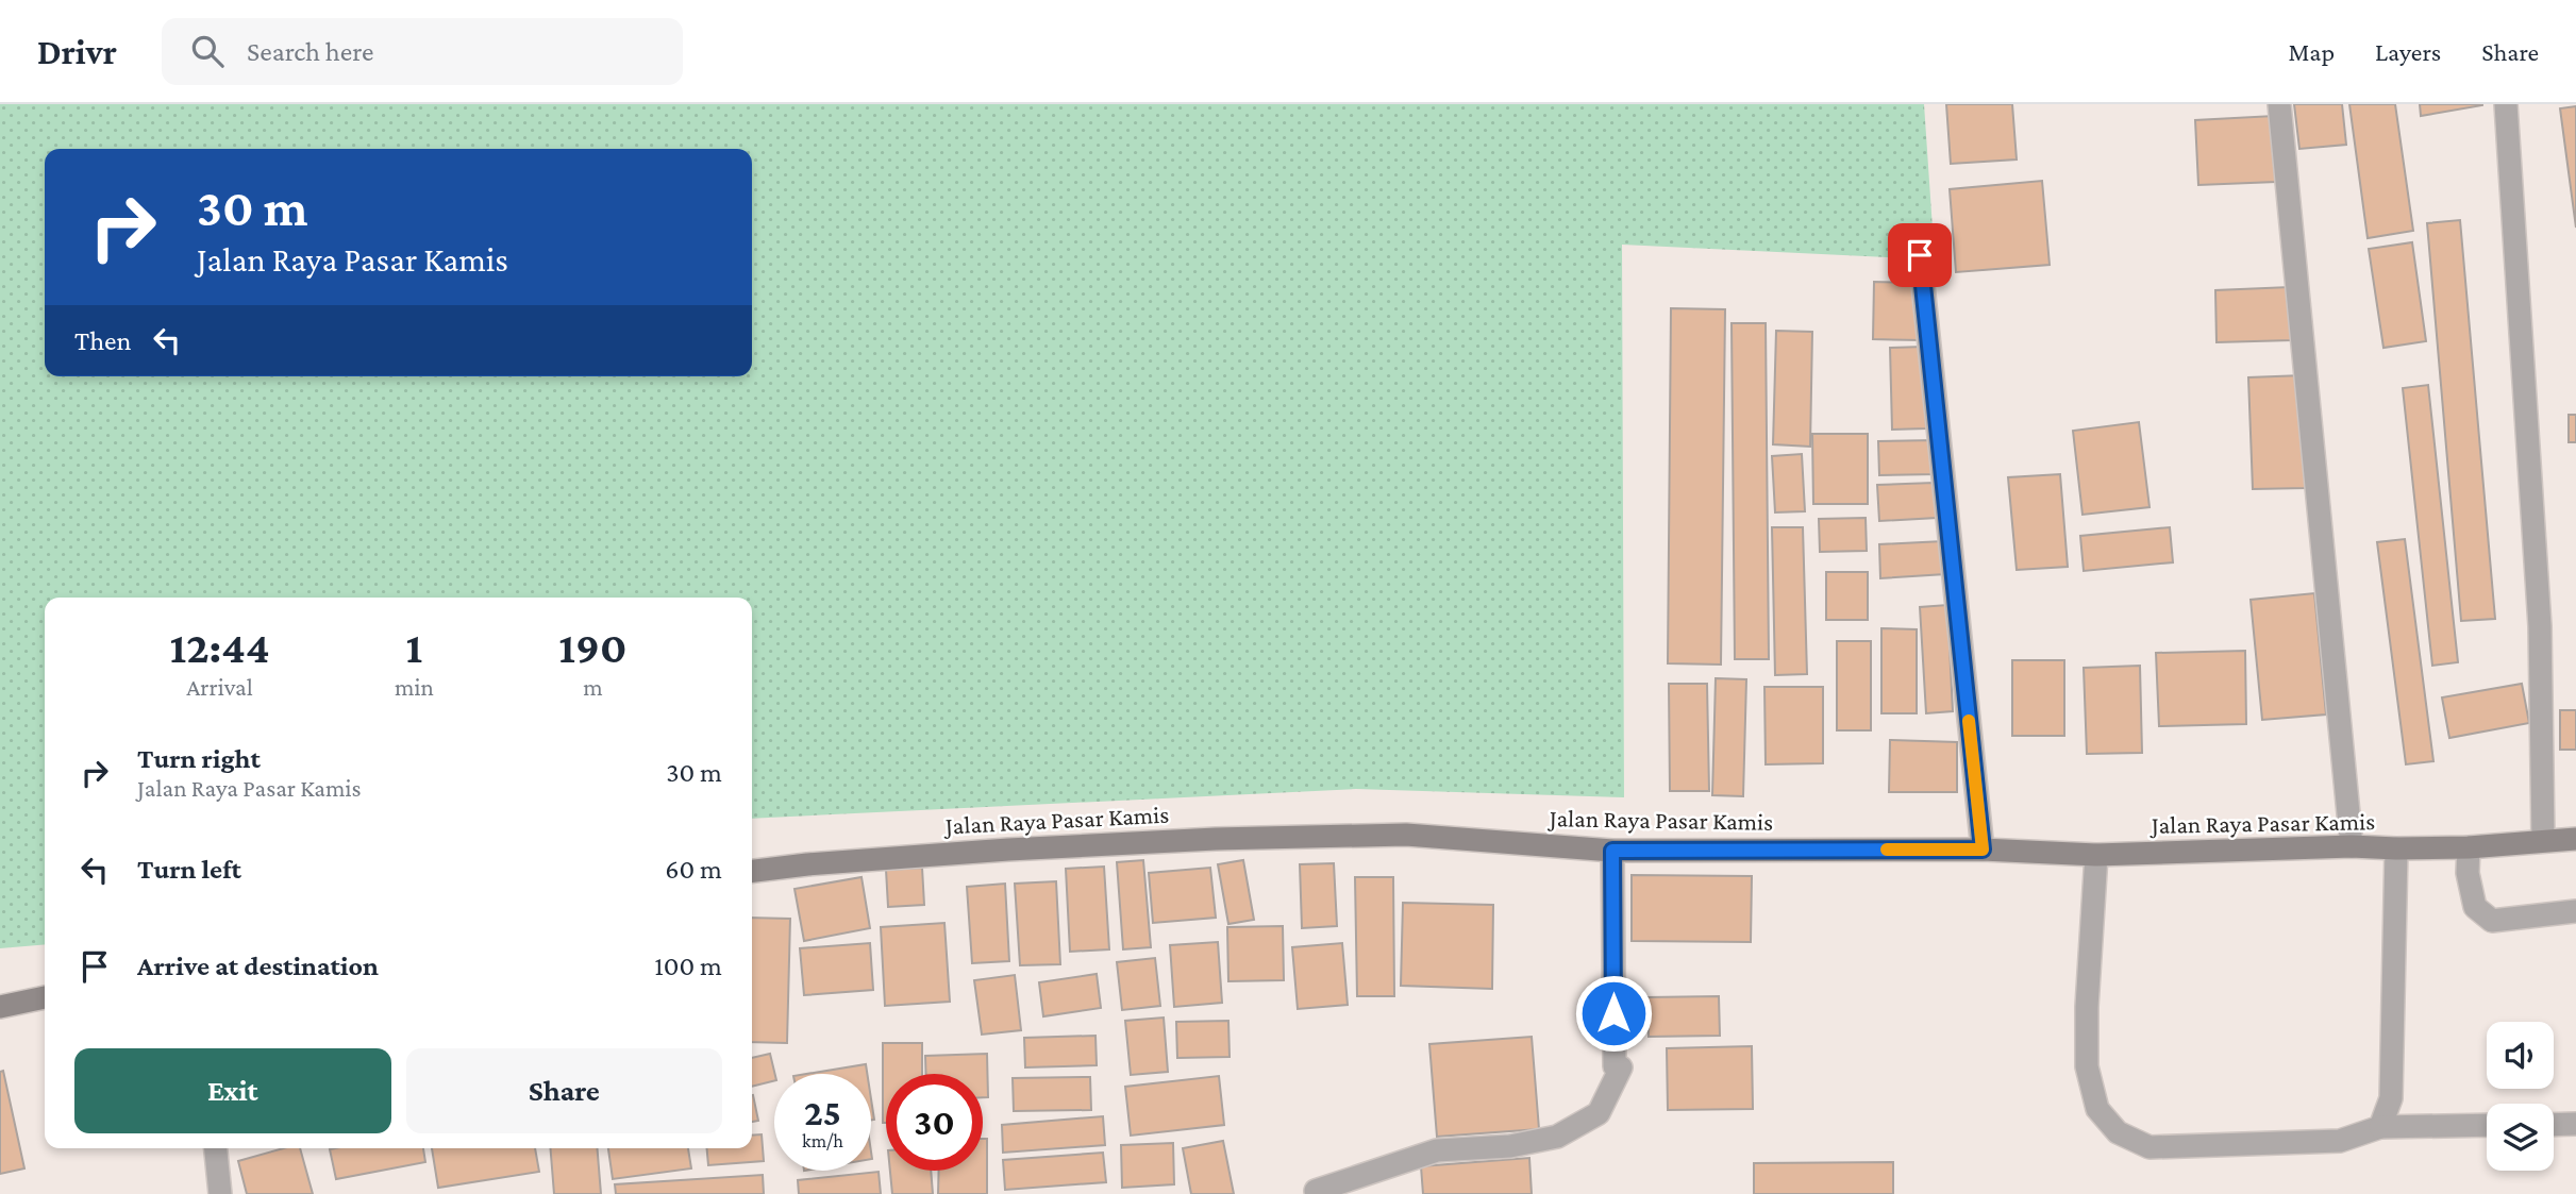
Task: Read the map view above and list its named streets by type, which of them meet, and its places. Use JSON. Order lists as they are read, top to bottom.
{
  "streets": {
    "main road": ["Jalan Raya Pasar Kamis"]
  },
  "page": {
    "header": "Drivr",
    "search": "Search here",
    "nav": ["Map", "Layers", "Share"],
    "turn": ["30 m", "Jalan Raya Pasar Kamis"],
    "then": "Then",
    "eta": [
      "12:44",
      "Arrival",
      "1",
      "min",
      "190",
      "m"
    ],
    "list": [
      {
        "name": "Turn right",
        "note": "Jalan Raya Pasar Kamis",
        "value": "30 m"
      },
      {
        "name": "Turn left",
        "value": "60 m"
      },
      {
        "name": "Arrive at destination",
        "value": "100 m"
      }
    ],
    "buttons": ["Exit", "Share"],
    "speed": "25 km/h",
    "limit": "30"
  }
}
